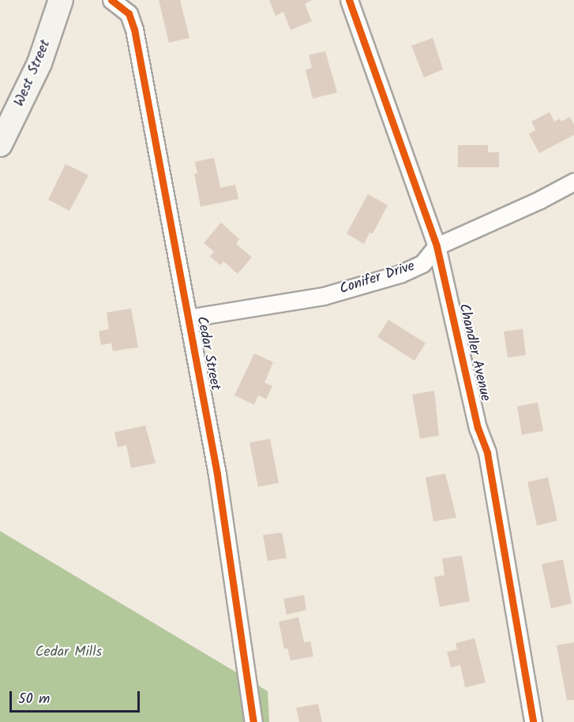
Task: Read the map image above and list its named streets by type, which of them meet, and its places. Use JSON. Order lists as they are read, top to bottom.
{
  "streets": {
    "main road": ["West Street"],
    "street": ["Conifer Drive", "Chandler Avenue", "Cedar Street"]
  },
  "crossings": [
    ["Conifer Drive", "Chandler Avenue"],
    ["Conifer Drive", "Cedar Street"]
  ],
  "parks": ["Cedar Mills"],
  "scale_bar": "50 m"
}
